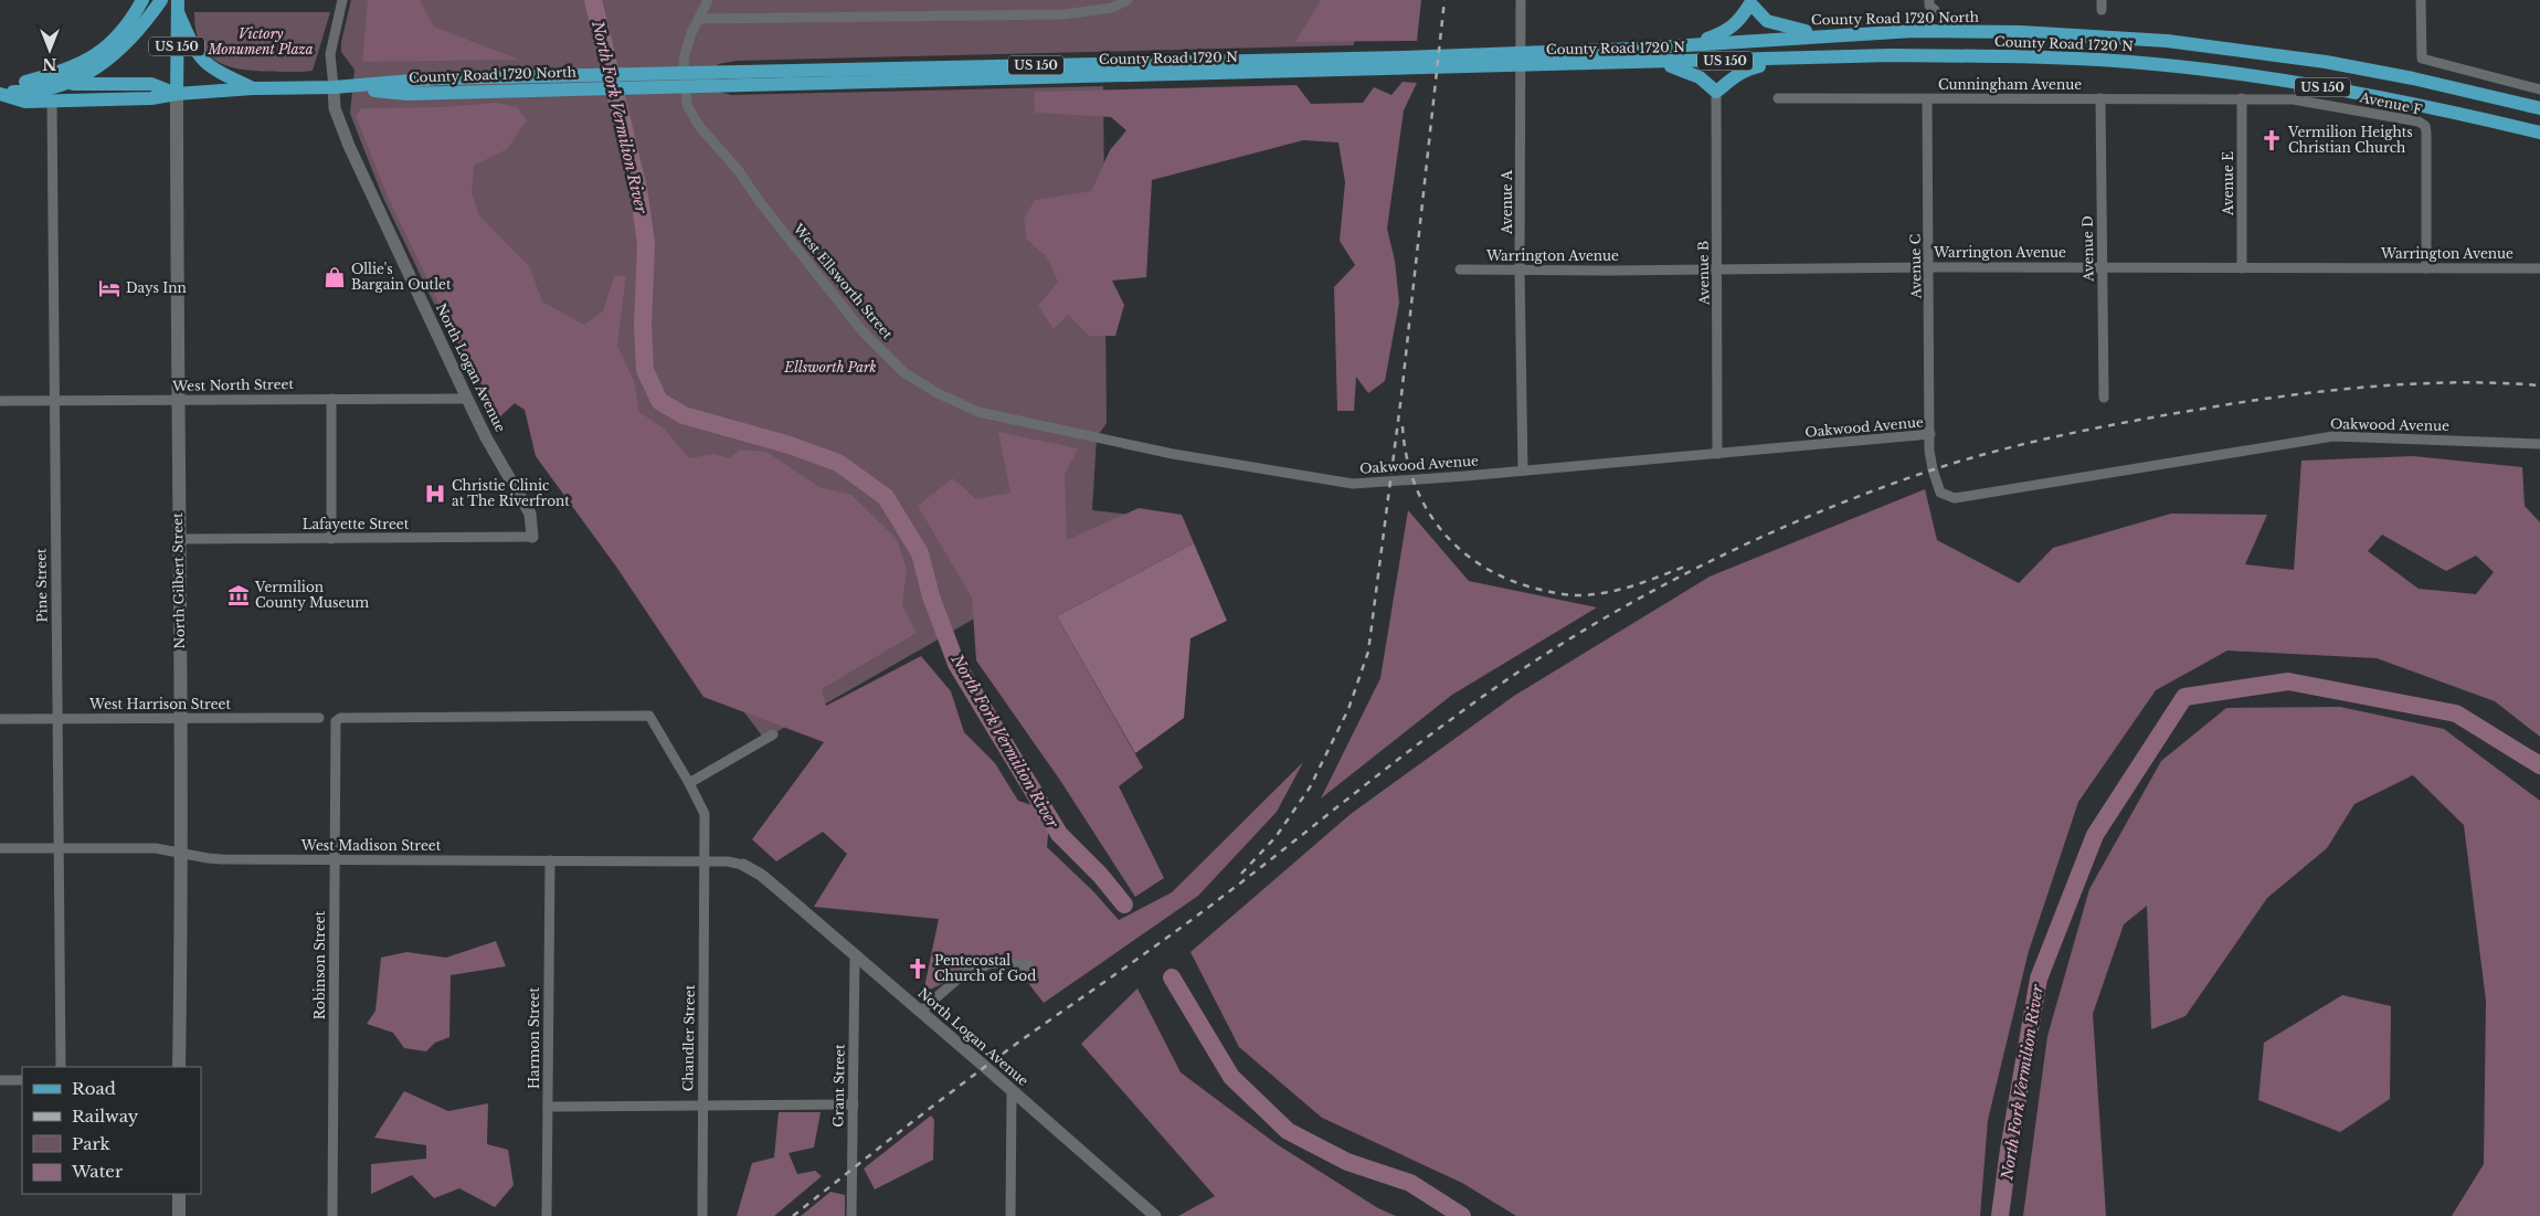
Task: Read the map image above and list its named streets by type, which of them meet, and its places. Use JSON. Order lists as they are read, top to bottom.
{
  "streets": {
    "main road": [
      "County Road 1720 North",
      "County Road 1720 N",
      "US 150",
      "North Gilbert Street"
    ],
    "street": [
      "Cunningham Avenue",
      "Avenue F",
      "Avenue E",
      "Avenue A",
      "Avenue D",
      "Warrington Avenue",
      "Avenue C",
      "Avenue B",
      "West Ellsworth Street",
      "North Logan Avenue",
      "West North Street",
      "Oakwood Avenue",
      "Lafayette Street",
      "Pine Street",
      "West Harrison Street",
      "West Madison Street",
      "Robinson Street",
      "Harmon Street",
      "Chandler Street",
      "Grant Street"
    ]
  },
  "crossings": [
    ["County Road 1720 North", "County Road 1720 N"],
    ["County Road 1720 North", "US 150"],
    ["County Road 1720 North", "North Logan Avenue"],
    ["County Road 1720 North", "North Gilbert Street"],
    ["US 150", "North Gilbert Street"],
    ["Cunningham Avenue", "Avenue F"],
    ["Cunningham Avenue", "Avenue E"],
    ["Cunningham Avenue", "Avenue D"],
    ["Cunningham Avenue", "Avenue C"],
    ["Avenue F", "Avenue E"],
    ["Avenue F", "Warrington Avenue"],
    ["Avenue E", "Warrington Avenue"],
    ["Avenue A", "Warrington Avenue"],
    ["Avenue A", "Oakwood Avenue"],
    ["Avenue D", "Warrington Avenue"],
    ["Warrington Avenue", "Avenue C"],
    ["Warrington Avenue", "Avenue B"],
    ["Avenue C", "Oakwood Avenue"],
    ["Avenue B", "Oakwood Avenue"],
    ["West Ellsworth Street", "Oakwood Avenue"],
    ["North Logan Avenue", "West North Street"],
    ["North Logan Avenue", "Lafayette Street"],
    ["North Logan Avenue", "West Madison Street"],
    ["North Logan Avenue", "Grant Street"],
    ["West North Street", "North Gilbert Street"],
    ["West North Street", "Pine Street"],
    ["Lafayette Street", "North Gilbert Street"],
    ["North Gilbert Street", "West Harrison Street"],
    ["North Gilbert Street", "West Madison Street"],
    ["Pine Street", "West Harrison Street"],
    ["Pine Street", "West Madison Street"],
    ["West Madison Street", "Robinson Street"],
    ["West Madison Street", "Harmon Street"],
    ["West Madison Street", "Chandler Street"]
  ],
  "water": ["North Fork Vermilion River"],
  "parks": ["Victory Monument Plaza", "Ellsworth Park"],
  "places": {
    "church": ["Vermilion Heights Christian Church", "Pentecostal Church of God"],
    "shop": ["Ollie's Bargain Outlet"],
    "hotel": ["Days Inn"],
    "hospital": ["Christie Clinic at The Riverfront"],
    "museum": ["Vermilion County Museum"]
  },
  "legend": [
    "Road",
    "Railway",
    "Park",
    "Water"
  ],
  "north": "bottom"
}
